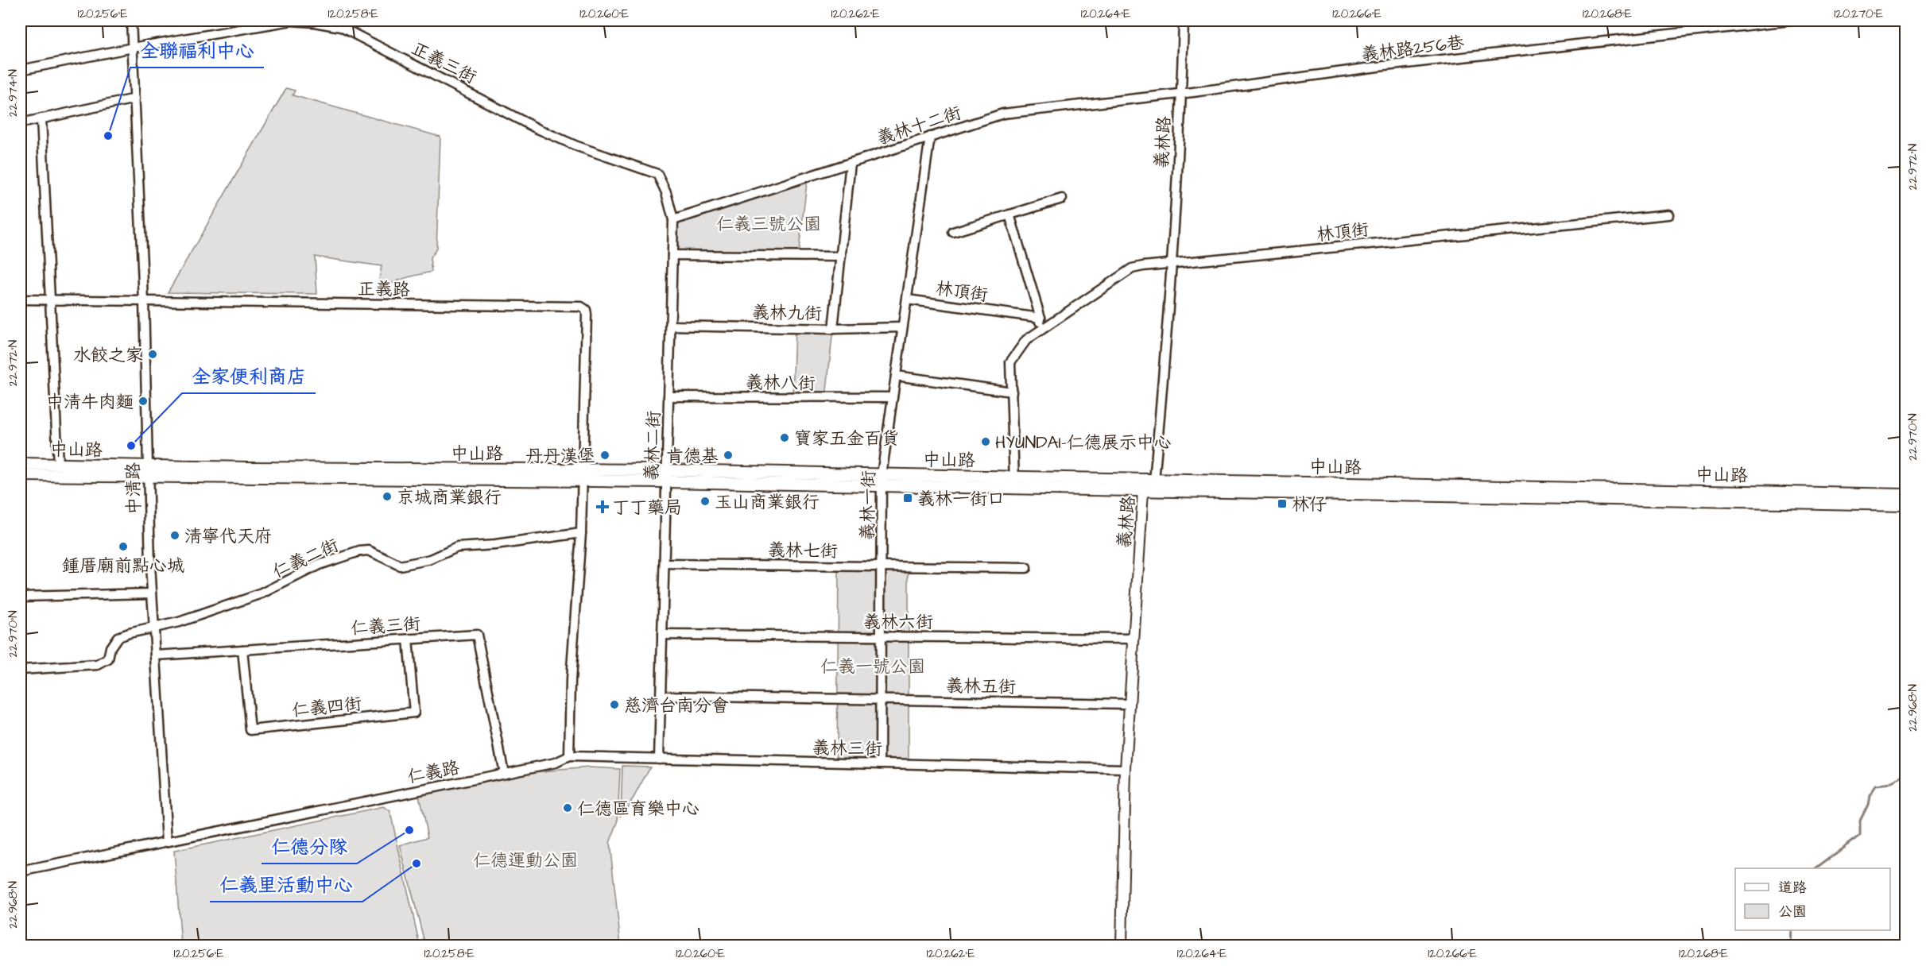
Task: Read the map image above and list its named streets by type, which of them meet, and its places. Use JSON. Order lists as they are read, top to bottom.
{
  "streets": {
    "main road": ["中山路"],
    "street": [
      "義林路256巷",
      "正義三街",
      "義林十二街",
      "義林路",
      "林頂街",
      "正義路",
      "義林九街",
      "義林八街",
      "義林二街",
      "中清路",
      "義林一街",
      "義林七街",
      "仁義二街",
      "義林六街",
      "仁義三街",
      "義林五街",
      "仁義四街",
      "義林三街",
      "仁義路"
    ]
  },
  "crossings": [
    ["義林路256巷", "義林十二街"],
    ["義林路256巷", "義林路"],
    ["正義三街", "義林十二街"],
    ["正義三街", "義林二街"],
    ["正義三街", "中清路"],
    ["義林十二街", "義林路"],
    ["義林十二街", "義林二街"],
    ["義林十二街", "義林一街"],
    ["義林路", "林頂街"],
    ["義林路", "中山路"],
    ["義林路", "義林六街"],
    ["義林路", "義林五街"],
    ["義林路", "義林三街"],
    ["林頂街", "中山路"],
    ["林頂街", "義林一街"],
    ["正義路", "中山路"],
    ["正義路", "中清路"],
    ["義林九街", "義林二街"],
    ["義林九街", "義林一街"],
    ["義林八街", "義林二街"],
    ["義林八街", "義林一街"],
    ["義林二街", "中山路"],
    ["義林二街", "義林七街"],
    ["義林二街", "義林六街"],
    ["義林二街", "義林五街"],
    ["義林二街", "義林三街"],
    ["中山路", "中清路"],
    ["中山路", "義林一街"],
    ["中清路", "仁義二街"],
    ["中清路", "仁義三街"],
    ["中清路", "仁義路"],
    ["義林一街", "義林七街"],
    ["義林一街", "義林六街"],
    ["義林一街", "義林五街"],
    ["義林一街", "義林三街"],
    ["仁義三街", "仁義四街"],
    ["仁義三街", "仁義路"],
    ["義林三街", "仁義路"]
  ],
  "parks": ["仁義三號公園", "仁義一號公園", "仁德運動公園"],
  "places": {
    "other": [
      "全聯福利中心",
      "水餃之家",
      "中清牛肉麵",
      "寶家五金百貨",
      "HYUNDAI-仁德展示中心",
      "全家便利商店",
      "丹丹漢堡",
      "肯德基",
      "京城商業銀行",
      "玉山商業銀行",
      "清寧代天府",
      "鍾厝廟前點心城",
      "慈濟台南分會",
      "仁德區育樂中心",
      "仁德分隊",
      "仁義里活動中心"
    ],
    "transit": ["義林一街口", "林仔"],
    "health": ["丁丁藥局"]
  },
  "legend": ["道路", "公園"],
  "coordinates": [
    "120.256°E",
    "120.258°E",
    "120.260°E",
    "120.262°E",
    "120.264°E",
    "120.266°E",
    "120.268°E",
    "120.270°E",
    "22.974°N",
    "22.972°N",
    "22.970°N",
    "22.968°N"
  ]
}
